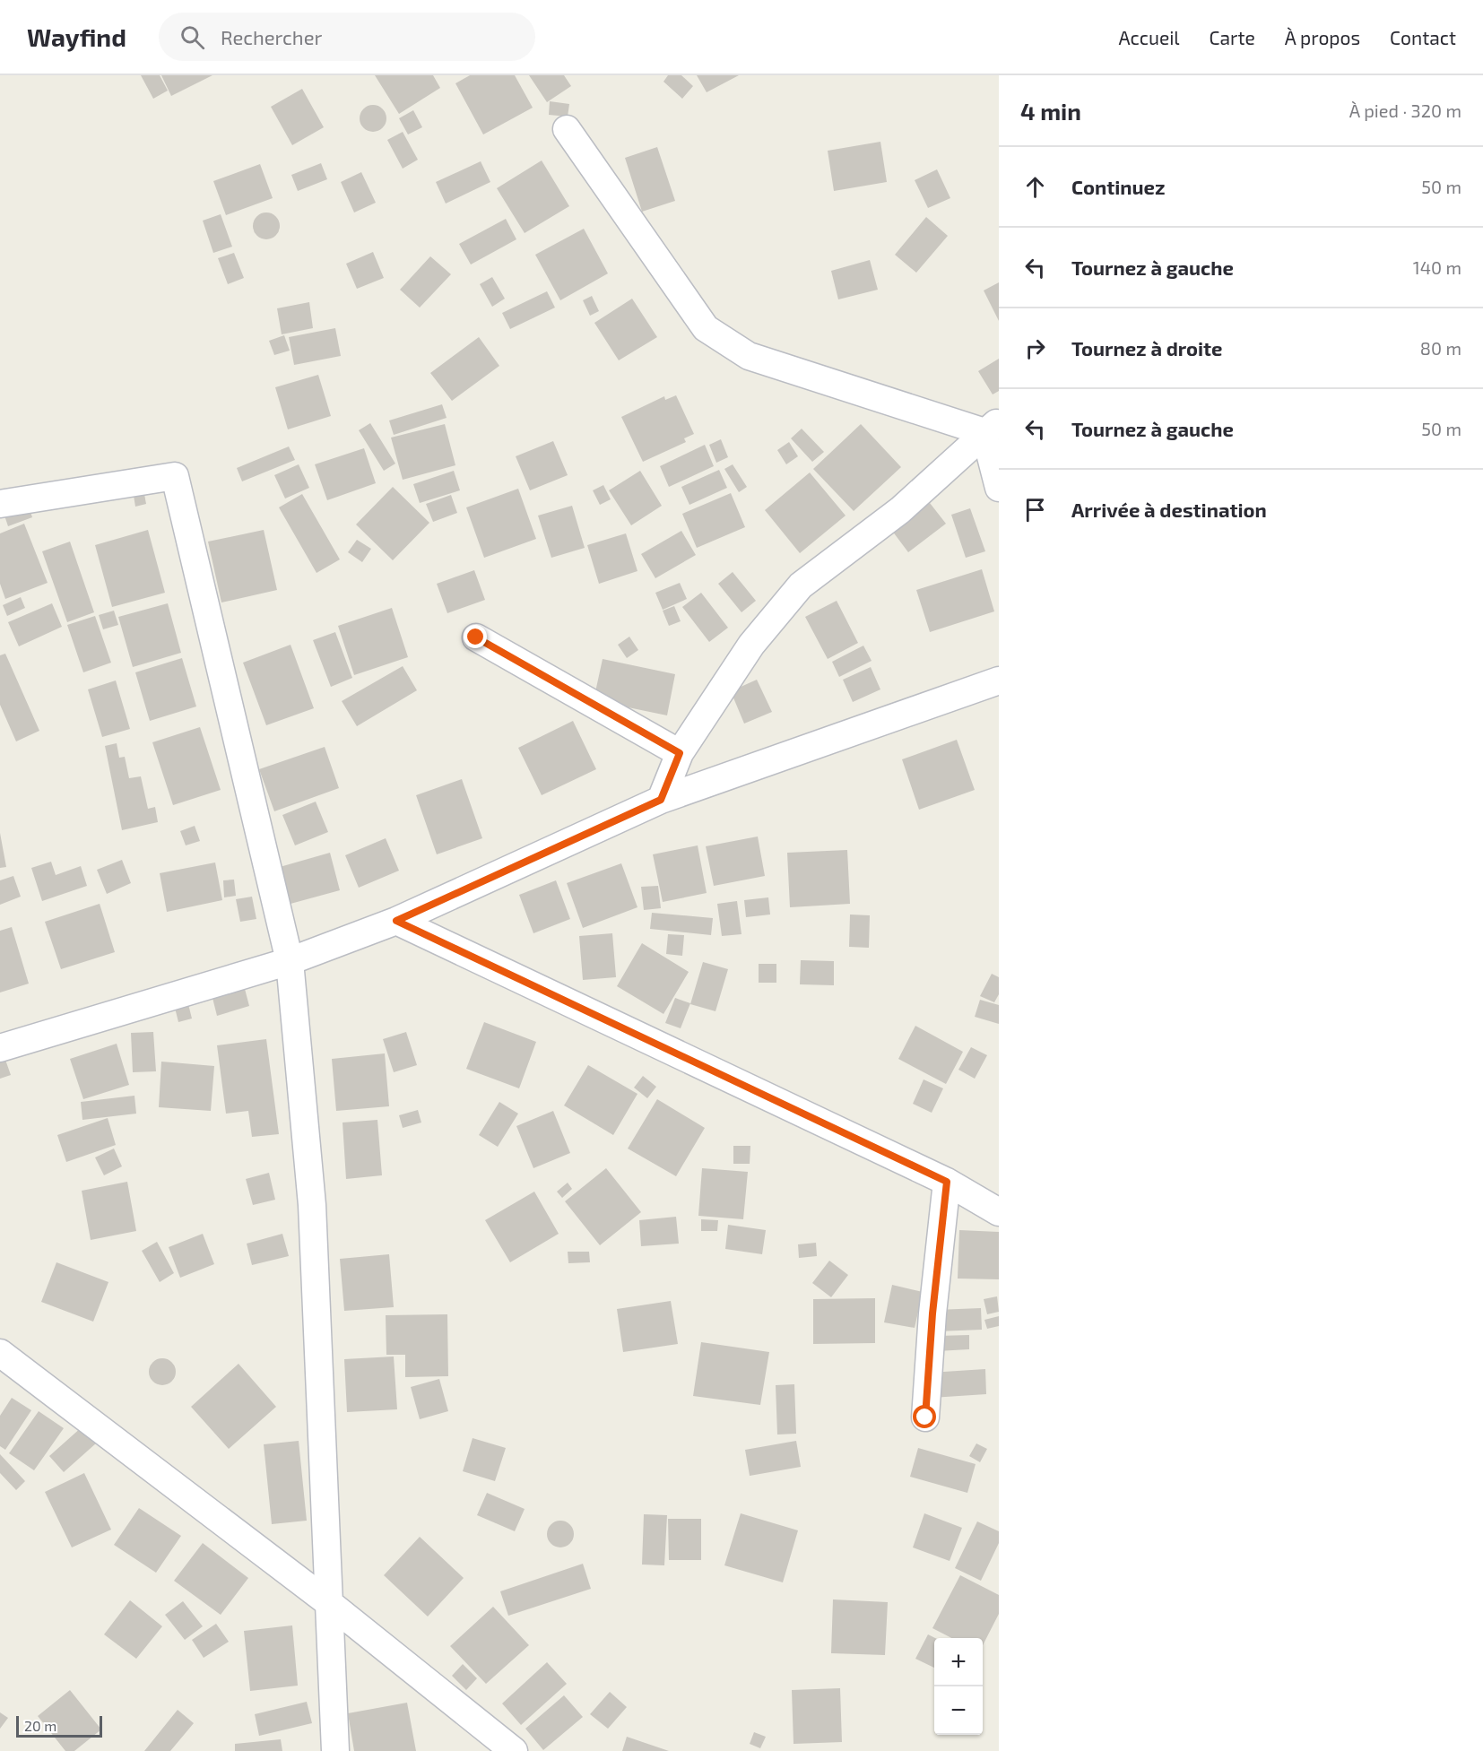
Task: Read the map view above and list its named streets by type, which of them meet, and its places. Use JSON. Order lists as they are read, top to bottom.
{
  "scale_bar": "20 m",
  "page": {
    "header": "Wayfind",
    "search": "Rechercher",
    "nav": [
      "Accueil",
      "Carte",
      "À propos",
      "Contact"
    ],
    "heading": ["4 min", "À pied · 320 m"],
    "list": [
      ["Continuez", "50 m"],
      ["Tournez à gauche", "140 m"],
      ["Tournez à droite", "80 m"],
      ["Tournez à gauche", "50 m"],
      "Arrivée à destination"
    ],
    "map_buttons": ["+", "−"],
    "scale": "20 m"
  }
}
